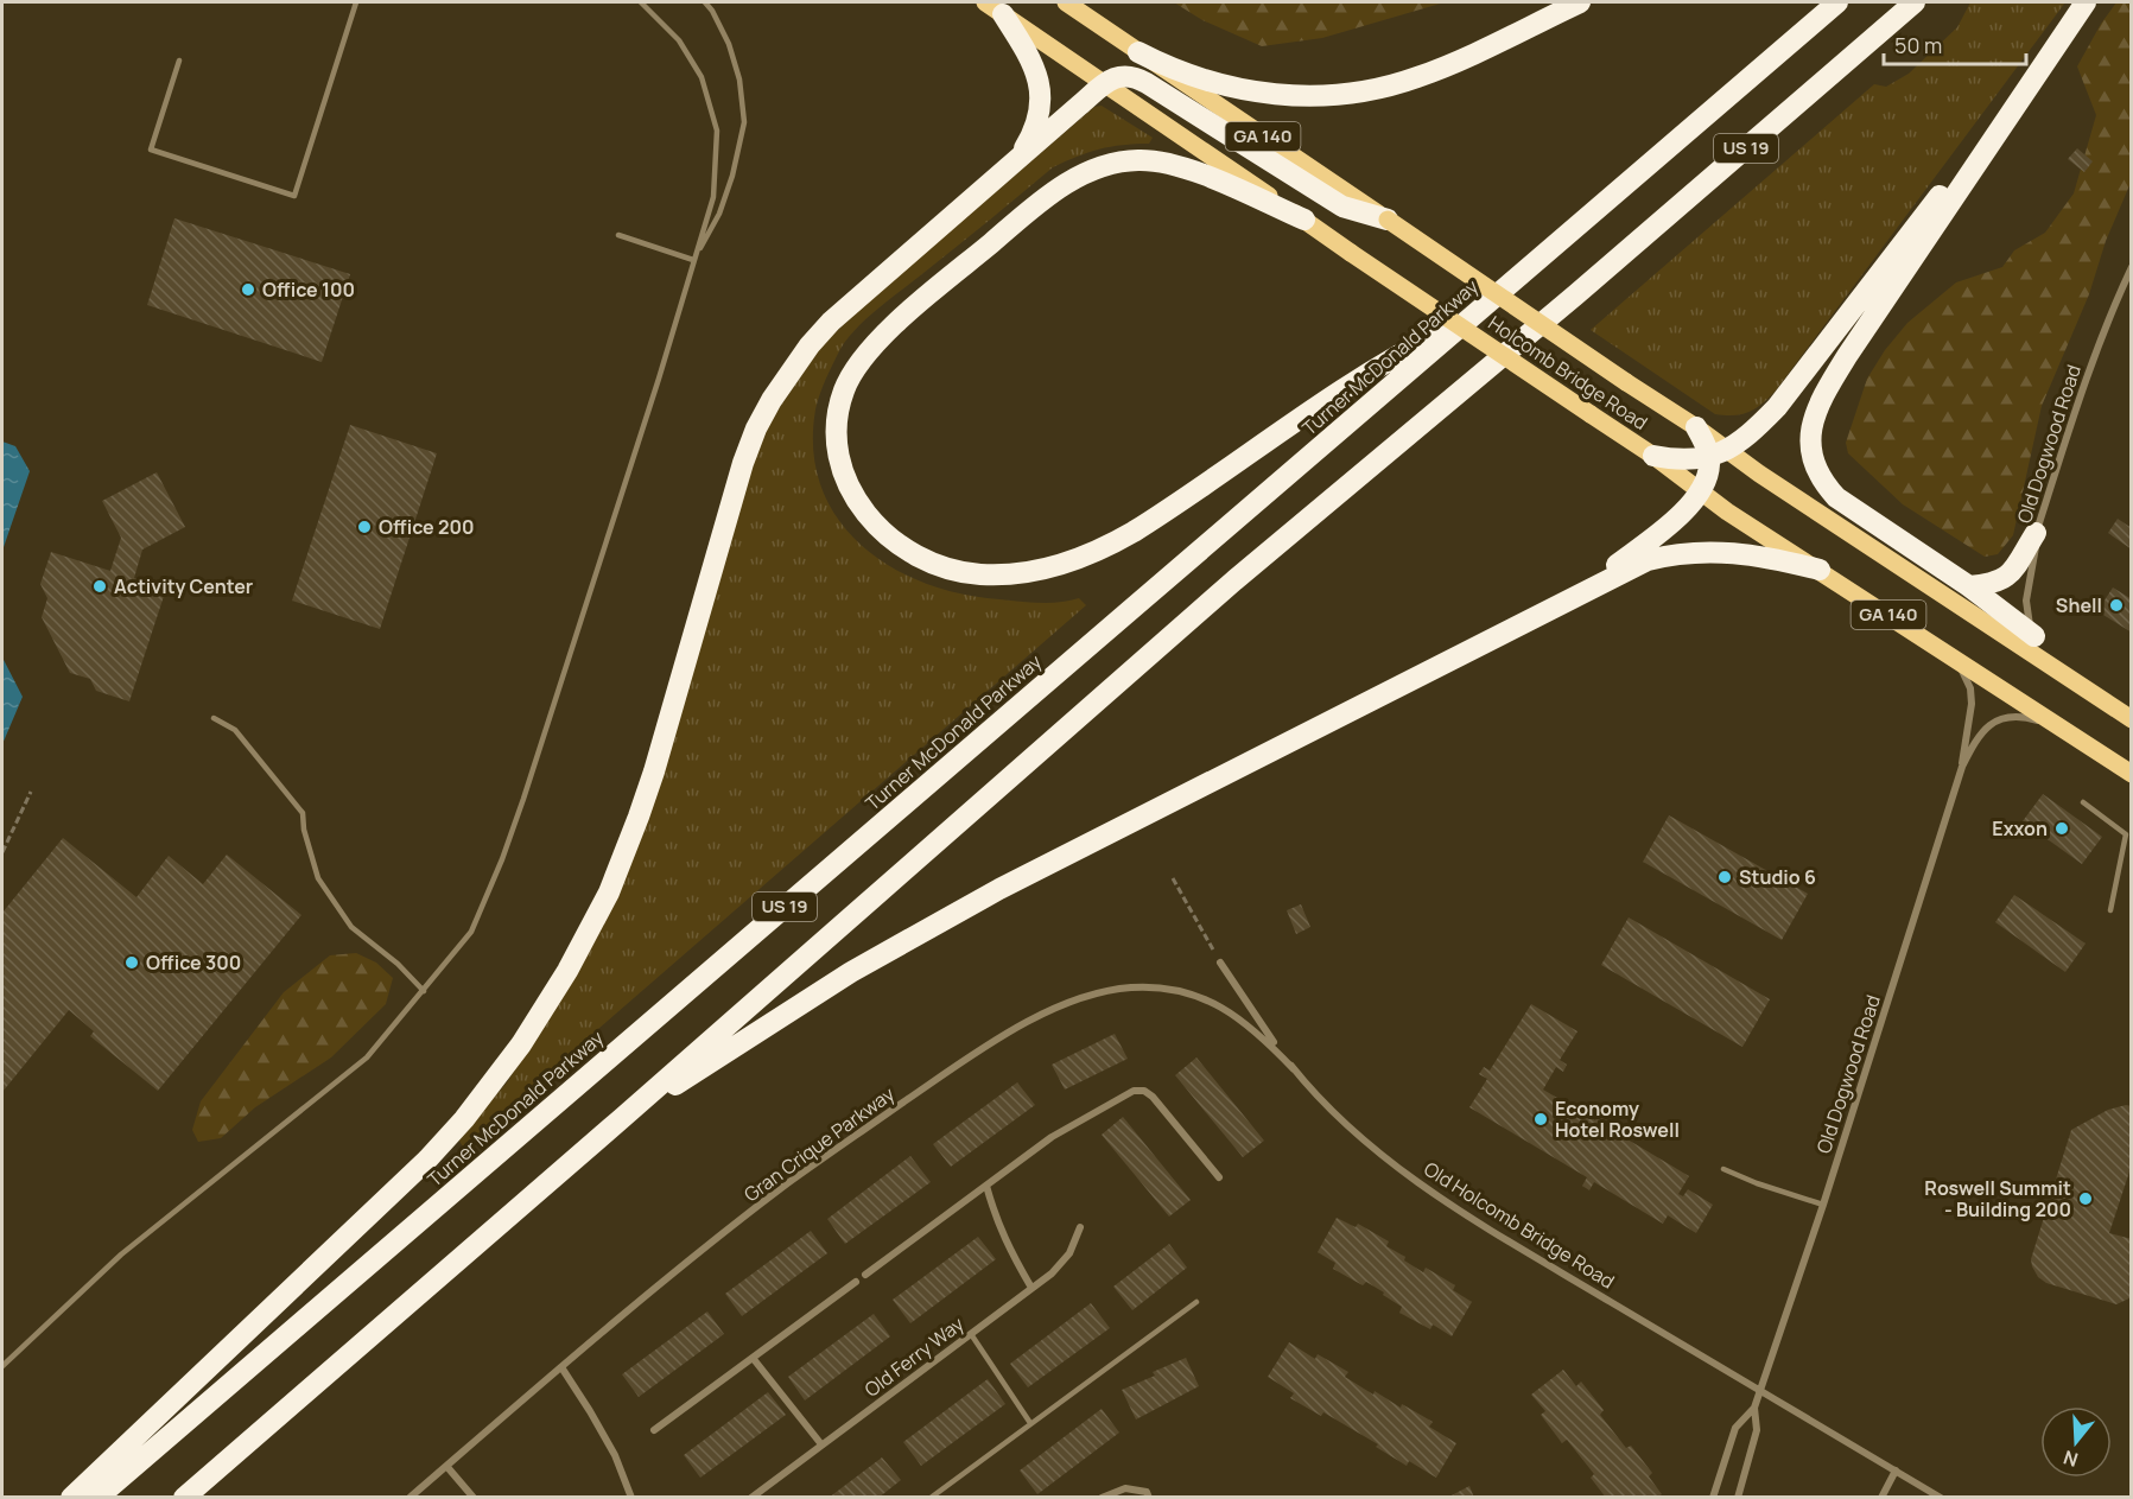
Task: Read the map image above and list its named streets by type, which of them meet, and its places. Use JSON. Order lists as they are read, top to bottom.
{
  "streets": {
    "highway": ["US 19", "Turner McDonald Parkway"],
    "main road": ["GA 140", "Holcomb Bridge Road"],
    "street": [
      "Old Dogwood Road",
      "Gran Crique Parkway",
      "Old Holcomb Bridge Road",
      "Old Ferry Way"
    ]
  },
  "crossings": [
    ["Holcomb Bridge Road", "Old Dogwood Road"],
    ["Old Dogwood Road", "Old Holcomb Bridge Road"],
    ["Gran Crique Parkway", "Old Holcomb Bridge Road"]
  ],
  "places": [
    "Office 100",
    "Office 200",
    "Activity Center",
    "Shell",
    "Exxon",
    "Studio 6",
    "Office 300",
    "Economy Hotel Roswell",
    "Roswell Summit - Building 200"
  ],
  "scale_bar": "50 m",
  "north": "bottom"
}
